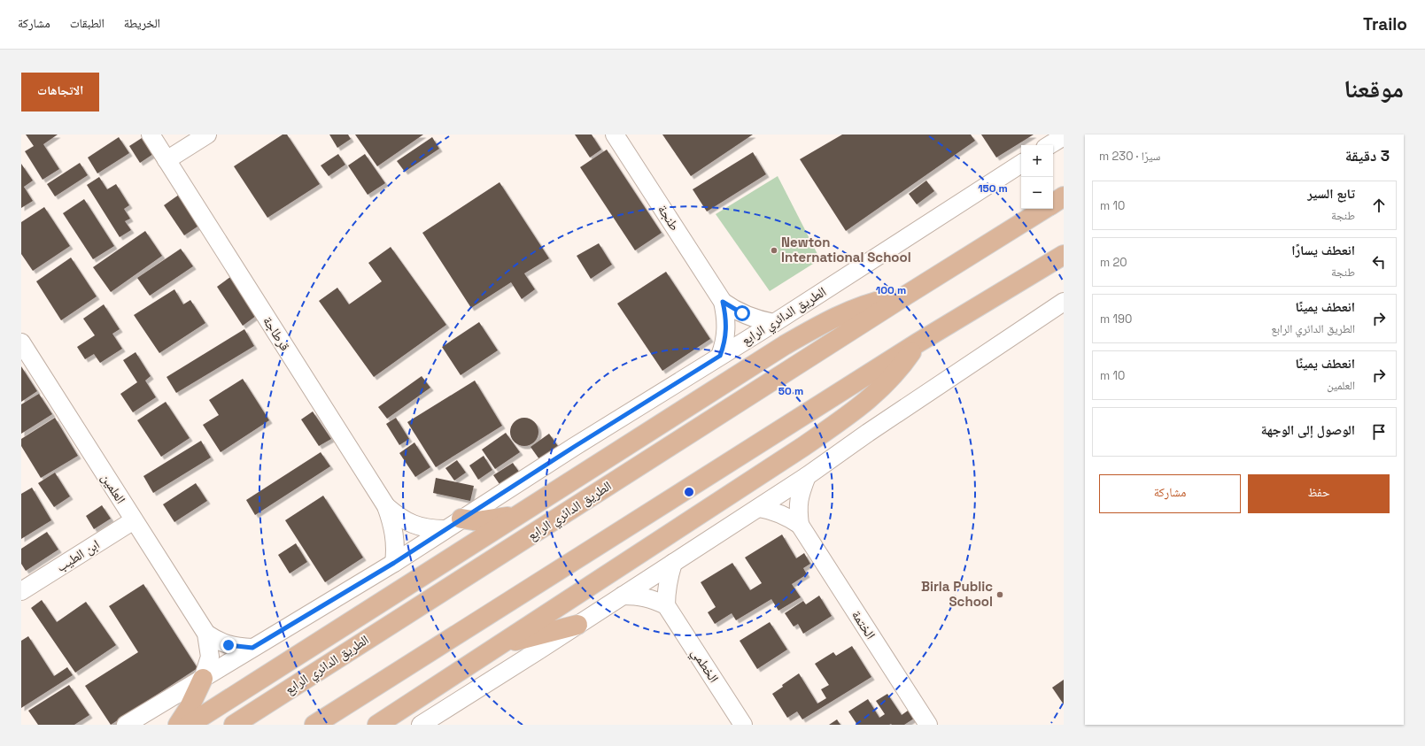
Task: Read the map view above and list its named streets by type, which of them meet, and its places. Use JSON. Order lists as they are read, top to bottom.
{
  "streets": {
    "main road": ["الطريق الدائري الرابع"],
    "street": [
      "طنجة",
      "قرطاجة",
      "العلمين",
      "ابن الطيب",
      "الختمة",
      "الخطمي"
    ]
  },
  "crossings": [
    ["طنجة", "الطريق الدائري الرابع"],
    ["الطريق الدائري الرابع", "قرطاجة"],
    ["الطريق الدائري الرابع", "العلمين"],
    ["العلمين", "ابن الطيب"]
  ],
  "places": ["Newton International School", "Birla Public School"],
  "page": {
    "header": "Trailo",
    "nav": ["الخريطة", "الطبقات", "مشاركة"],
    "title": "موقعنا",
    "buttons": [
      "الاتجاهات",
      ["حفظ", "مشاركة"]
    ],
    "heading": ["3 دقيقة", "سيرًا · 230 m"],
    "map_buttons": ["+", "−"],
    "list": [
      ["تابع السير", "طنجة", "10 m"],
      ["انعطف يسارًا", "طنجة", "20 m"],
      ["انعطف يمينًا", "الطريق الدائري الرابع", "190 m"],
      ["انعطف يمينًا", "العلمين", "10 m"],
      "الوصول إلى الوجهة"
    ]
  },
  "rings": ["150 m", "100 m", "50 m"]
}
